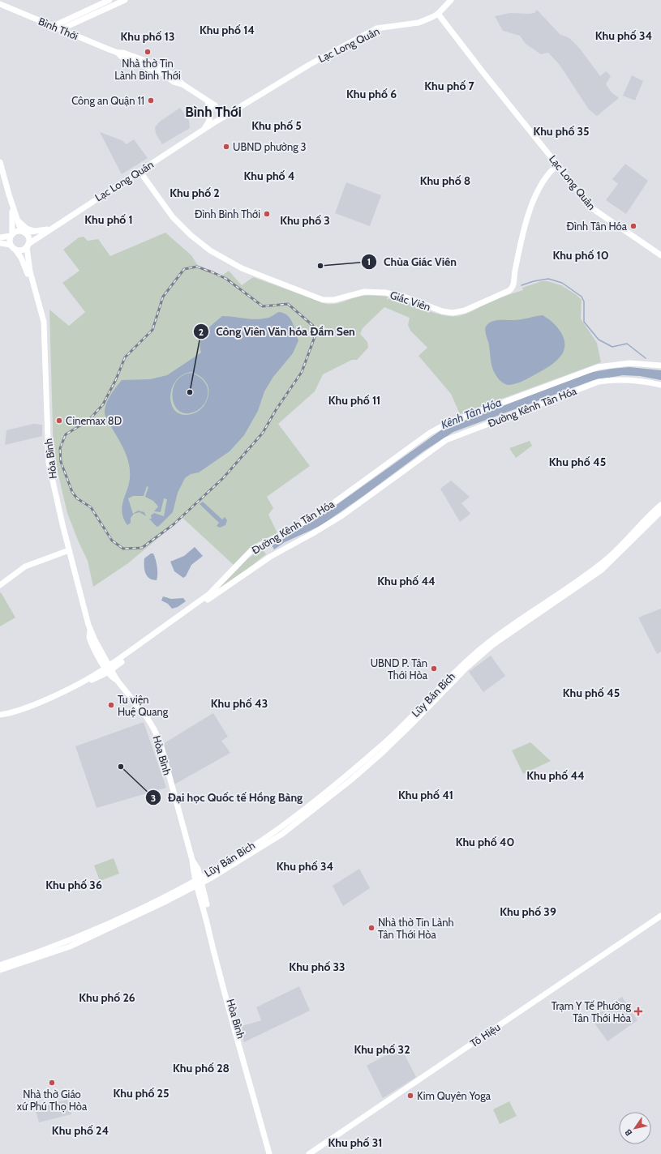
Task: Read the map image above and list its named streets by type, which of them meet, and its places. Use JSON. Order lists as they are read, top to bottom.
{
  "streets": {
    "main road": [
      "Bình Thới",
      "Lạc Long Quân",
      "Giác Viên",
      "Đường Kênh Tân Hóa",
      "Hòa Bình",
      "Lũy Bán Bích",
      "Tô Hiệu"
    ]
  },
  "crossings": [
    ["Bình Thới", "Lạc Long Quân"],
    ["Lạc Long Quân", "Giác Viên"],
    ["Đường Kênh Tân Hóa", "Hòa Bình"],
    ["Hòa Bình", "Lũy Bán Bích"]
  ],
  "districts": [
    "Khu phố 14",
    "Khu phố 34",
    "Khu phố 13",
    "Khu phố 7",
    "Khu phố 6",
    "Bình Thới",
    "Khu phố 5",
    "Khu phố 35",
    "Khu phố 4",
    "Khu phố 8",
    "Khu phố 2",
    "Khu phố 1",
    "Khu phố 3",
    "Khu phố 10",
    "Khu phố 11",
    "Khu phố 45",
    "Khu phố 44",
    "Khu phố 45",
    "Khu phố 43",
    "Khu phố 44",
    "Khu phố 41",
    "Khu phố 40",
    "Khu phố 34",
    "Khu phố 36",
    "Khu phố 39",
    "Khu phố 33",
    "Khu phố 26",
    "Khu phố 32",
    "Khu phố 28",
    "Khu phố 25",
    "Khu phố 24",
    "Khu phố 31"
  ],
  "water": ["Kênh Tân Hóa"],
  "places": {
    "other": [
      "Nhà thờ Tin Lành Bình Thới",
      "Công an Quận 11",
      "UBND phường 3",
      "Đình Bình Thới",
      "Đình Tân Hóa",
      "Chùa Giác Viên",
      "Công Viên Văn hóa Đầm Sen",
      "Cinemax 8D",
      "UBND P. Tân Thới Hòa",
      "Tu viện Huệ Quang",
      "Đại học Quốc tế Hồng Bàng",
      "Nhà thờ Tin Lành Tân Thới Hòa",
      "Nhà thờ Giáo xứ Phú Thọ Hòa",
      "Kim Quyên Yoga"
    ],
    "health": ["Trạm Y Tế Phường Tân Thới Hòa"]
  },
  "north": "bottom left"
}
